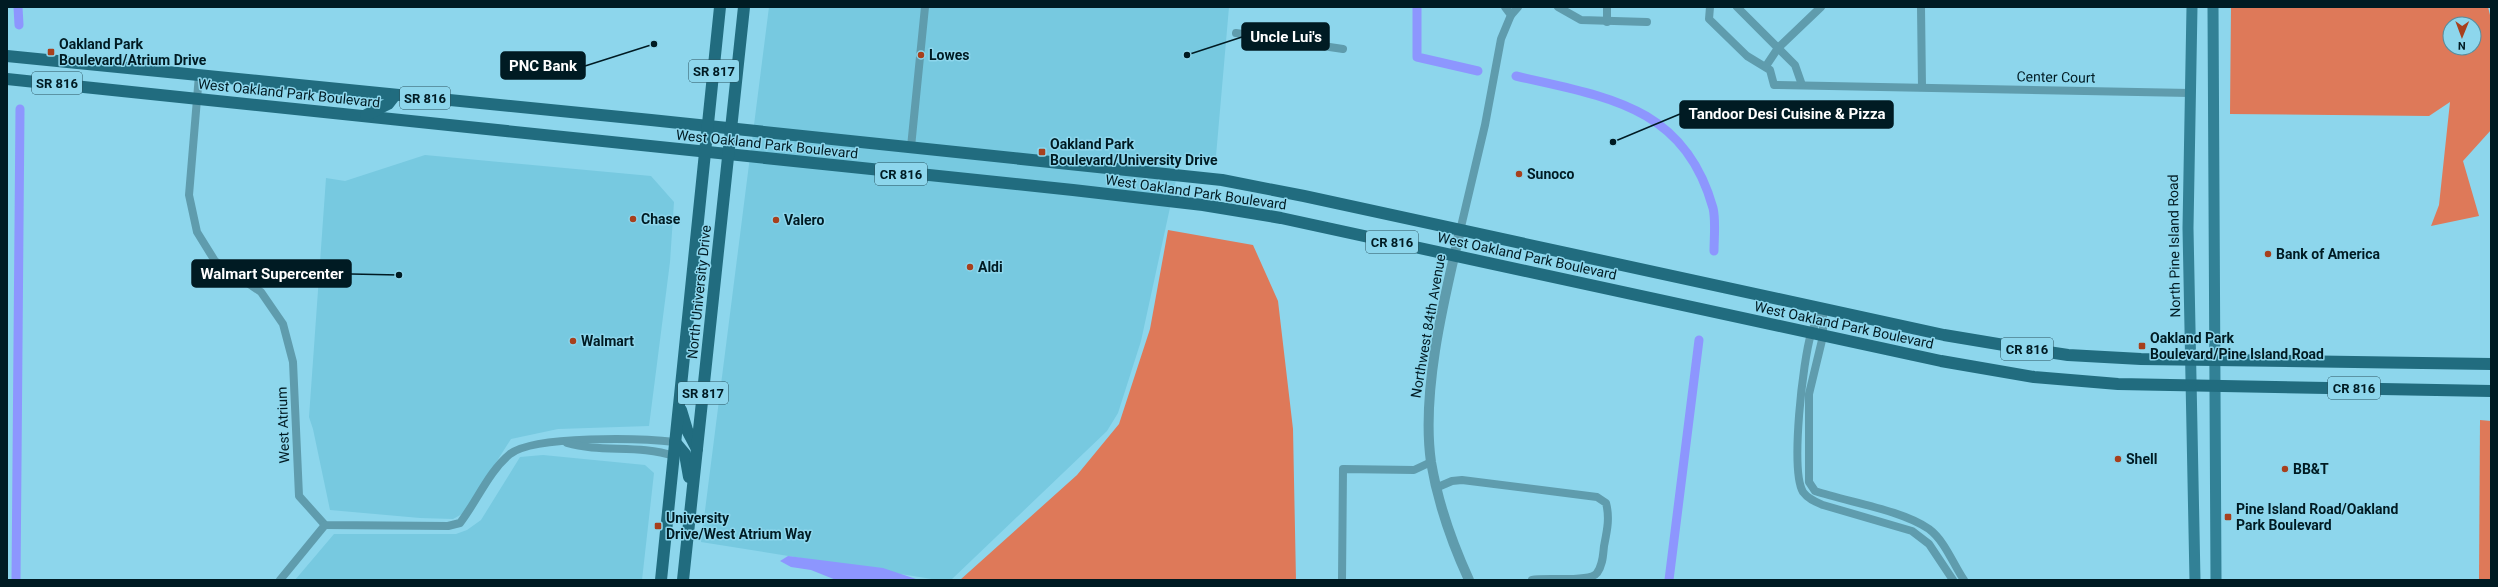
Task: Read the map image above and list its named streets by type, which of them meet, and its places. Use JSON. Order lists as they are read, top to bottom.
{
  "streets": {
    "main road": [
      "SR 817",
      "SR 816",
      "West Oakland Park Boulevard",
      "CR 816",
      "North Pine Island Road",
      "North University Drive"
    ],
    "street": ["Center Court", "Northwest 84th Avenue", "West Atrium"]
  },
  "crossings": [
    ["Center Court", "North Pine Island Road"],
    ["West Oakland Park Boulevard", "North Pine Island Road"],
    ["West Oakland Park Boulevard", "North University Drive"],
    ["West Oakland Park Boulevard", "Northwest 84th Avenue"],
    ["West Oakland Park Boulevard", "West Atrium"]
  ],
  "places": {
    "other": [
      "PNC Bank",
      "Lowes",
      "Uncle Lui's",
      "Tandoor Desi Cuisine & Pizza",
      "Sunoco",
      "Chase",
      "Valero",
      "Bank of America",
      "Aldi",
      "Walmart Supercenter",
      "Walmart",
      "Shell",
      "BB&T"
    ],
    "transit": [
      "Oakland Park Boulevard/Atrium Drive",
      "Oakland Park Boulevard/University Drive",
      "Oakland Park Boulevard/Pine Island Road",
      "Pine Island Road/Oakland Park Boulevard",
      "University Drive/West Atrium Way"
    ]
  },
  "north": "bottom"
}
